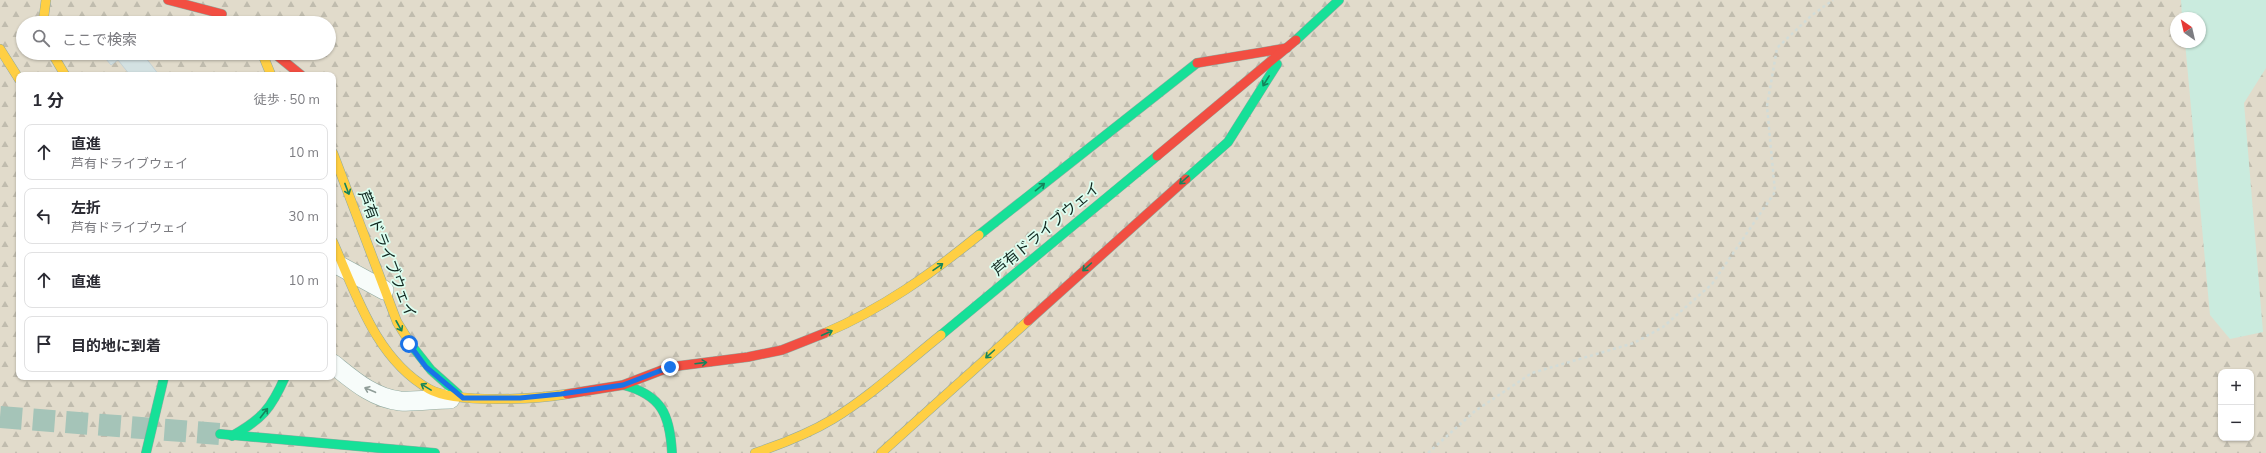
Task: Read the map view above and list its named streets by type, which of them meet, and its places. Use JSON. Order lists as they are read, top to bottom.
{
  "streets": {
    "street": ["芦有ドライブウェイ"]
  },
  "north": "top left",
  "page": {
    "search": "ここで検索",
    "heading": ["1 分", "徒歩 · 50 m"],
    "list": [
      ["直進", "芦有ドライブウェイ", "10 m"],
      ["左折", "芦有ドライブウェイ", "30 m"],
      ["直進", "10 m"],
      "目的地に到着"
    ],
    "map_buttons": ["+", "−"]
  }
}
